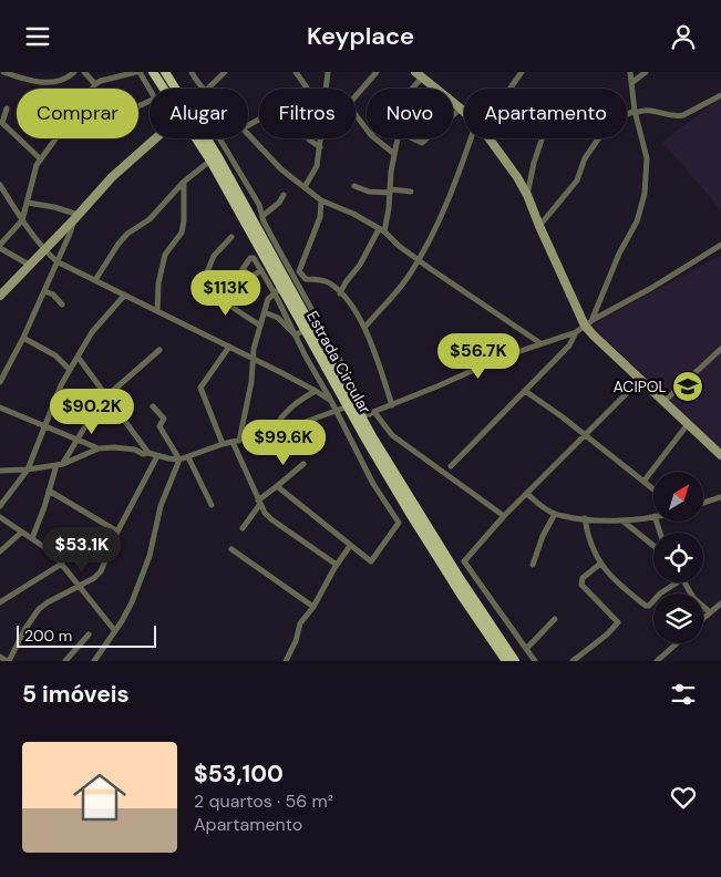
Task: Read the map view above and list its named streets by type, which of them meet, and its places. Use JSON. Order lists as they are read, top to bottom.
{
  "streets": {
    "main road": ["Estrada Circular"]
  },
  "places": {
    "school or university": ["ACIPOL"]
  },
  "scale_bar": "200 m",
  "north": "top right",
  "page": {
    "header": "Keyplace",
    "chip": [
      "Comprar",
      "Alugar",
      "Filtros",
      "Novo",
      "Apartamento"
    ],
    "price": [
      "$113K",
      "$56.7K",
      "$90.2K",
      "$99.6K",
      "$53.1K"
    ],
    "scale": "200 m",
    "heading": "5 imóveis",
    "list": [
      {
        "name": "$53,100",
        "note": "2 quartos · 56 m² · Apartamento"
      }
    ]
  }
}
